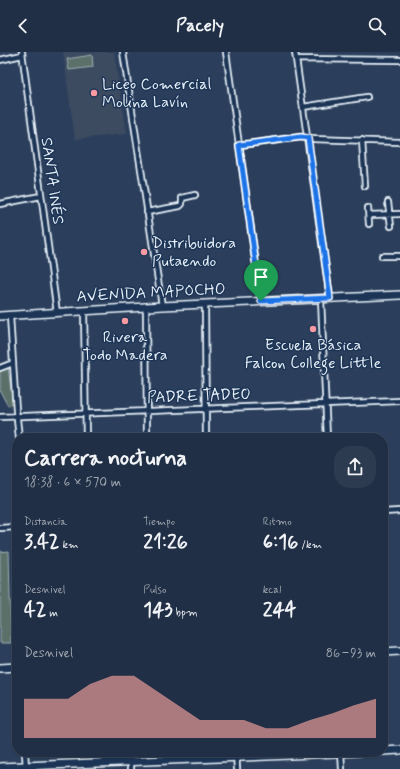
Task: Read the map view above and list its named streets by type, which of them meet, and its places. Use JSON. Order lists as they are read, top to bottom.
{
  "streets": {
    "main road": ["AVENIDA MAPOCHO"],
    "street": ["SANTA INÉS", "PADRE TADEO"]
  },
  "crossings": [
    ["SANTA INÉS", "AVENIDA MAPOCHO"]
  ],
  "places": [
    "Liceo Comercial Molina Lavín",
    "Distribuidora Putaendo",
    "Rivera Todo Madera",
    "Escuela Básica Falcon College Little"
  ],
  "page": {
    "header": "Pacely",
    "heading": ["Carrera nocturna", "18:38 · 6 × 570 m"],
    "stats": [
      ["Distancia", "3.42 km"],
      ["Tiempo", "21:26"],
      ["Ritmo", "6:16 /km"],
      ["Desnivel", "42 m"],
      ["Pulso", "143 bpm"],
      ["kcal", "244"]
    ],
    "chart": ["Desnivel", "86–93 m"]
  }
}
